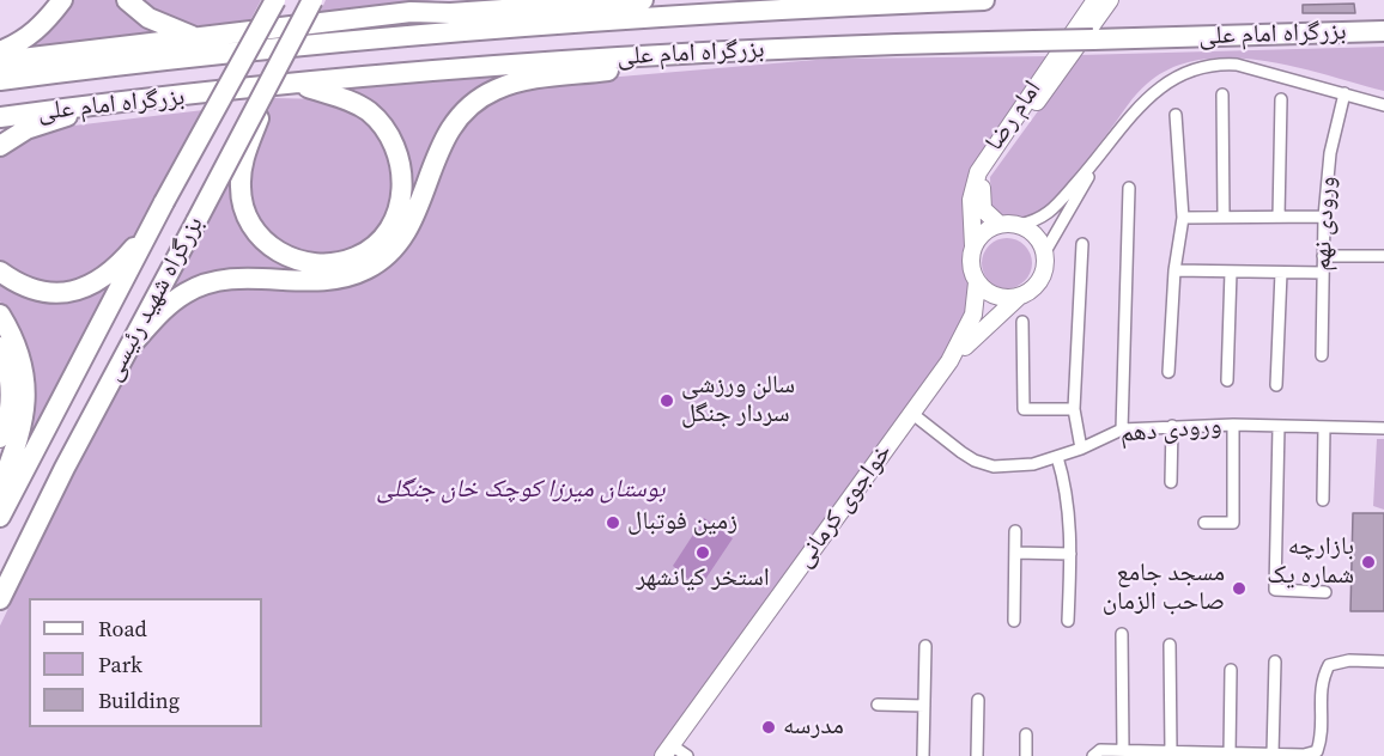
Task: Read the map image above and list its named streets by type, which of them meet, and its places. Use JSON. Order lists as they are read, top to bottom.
{
  "streets": {
    "highway": ["بزرگراه امام علی", "بزرگراه شهید رئیسی"],
    "main road": ["امام رضا", "خواجوی کرمانی"],
    "street": ["ورودی نهم", "ورودی دهم"]
  },
  "crossings": [
    ["ورودی دهم", "خواجوی کرمانی"]
  ],
  "parks": ["بوستان میرزا کوچک خان جنگلی"],
  "places": [
    "سالن ورزشی سردار جنگل",
    "زمین فوتبال",
    "استخر کیانشهر",
    "بازارچه شماره یک",
    "مسجد جامع صاحب الزمان",
    "مدرسه"
  ],
  "legend": ["Road", "Park", "Building"]
}
